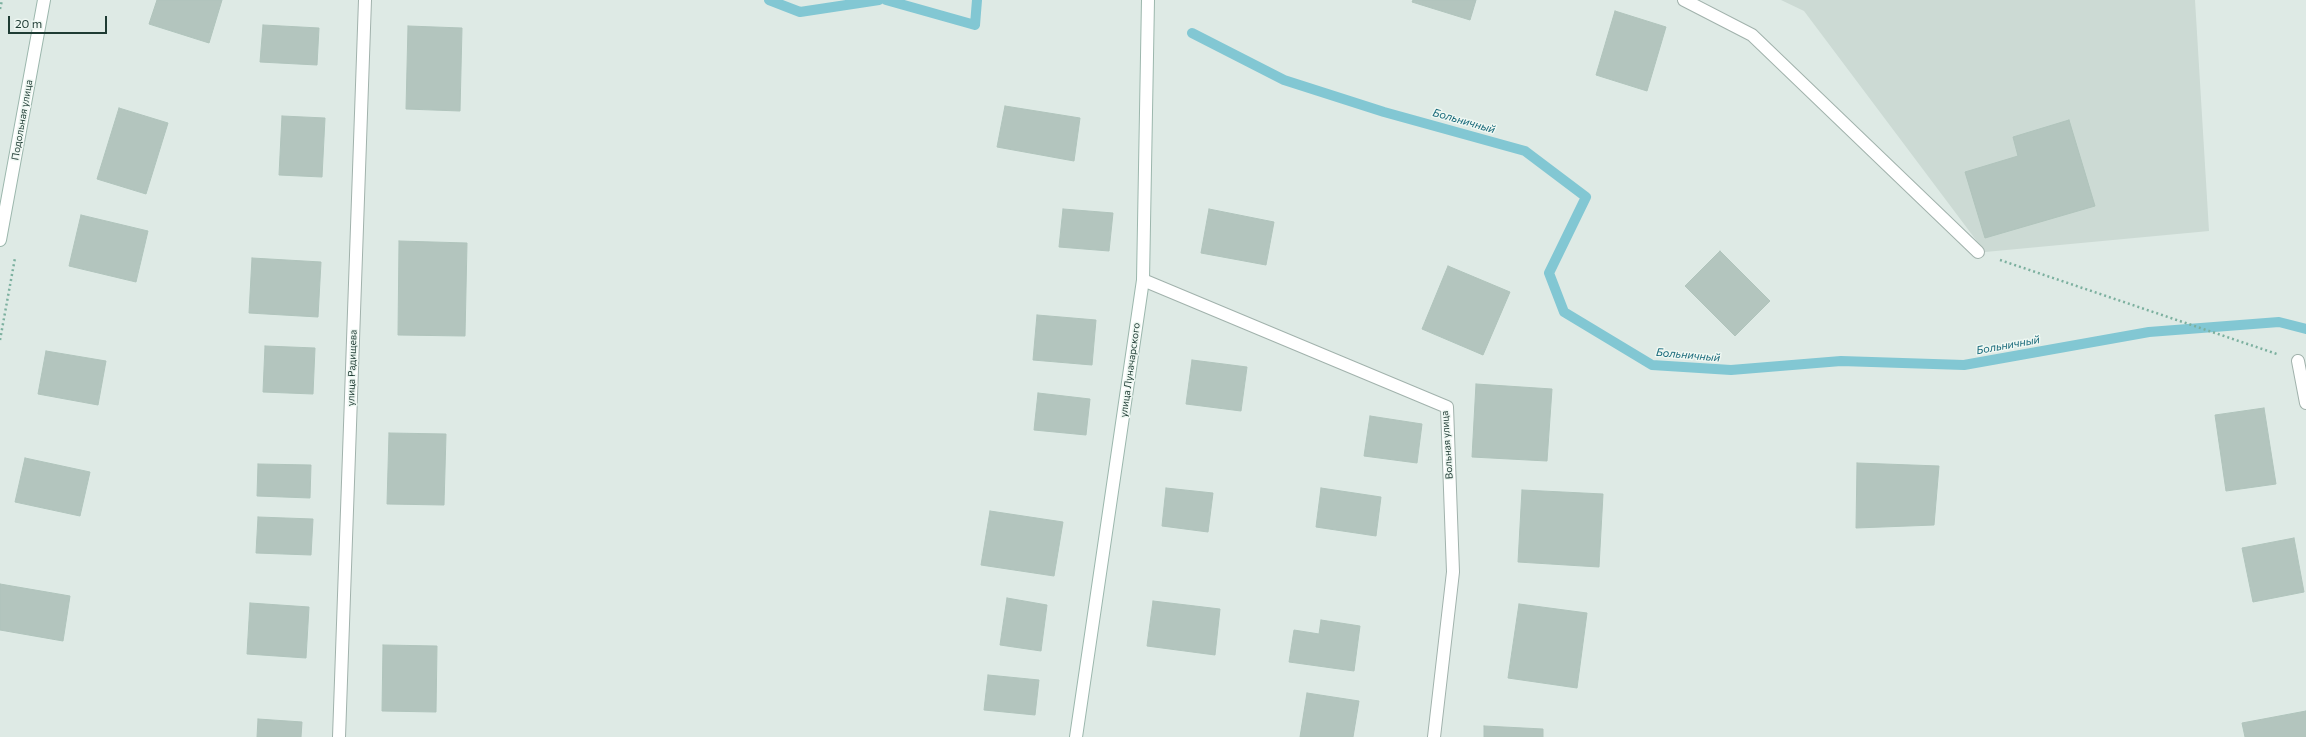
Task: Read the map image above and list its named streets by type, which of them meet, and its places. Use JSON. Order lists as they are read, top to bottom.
{
  "streets": {
    "street": [
      "Подольная улица",
      "улица Радищева",
      "улица Луначарского",
      "Вольная улица"
    ]
  },
  "crossings": [
    ["улица Луначарского", "Вольная улица"]
  ],
  "water": ["Больничный"],
  "scale_bar": "20 m"
}
